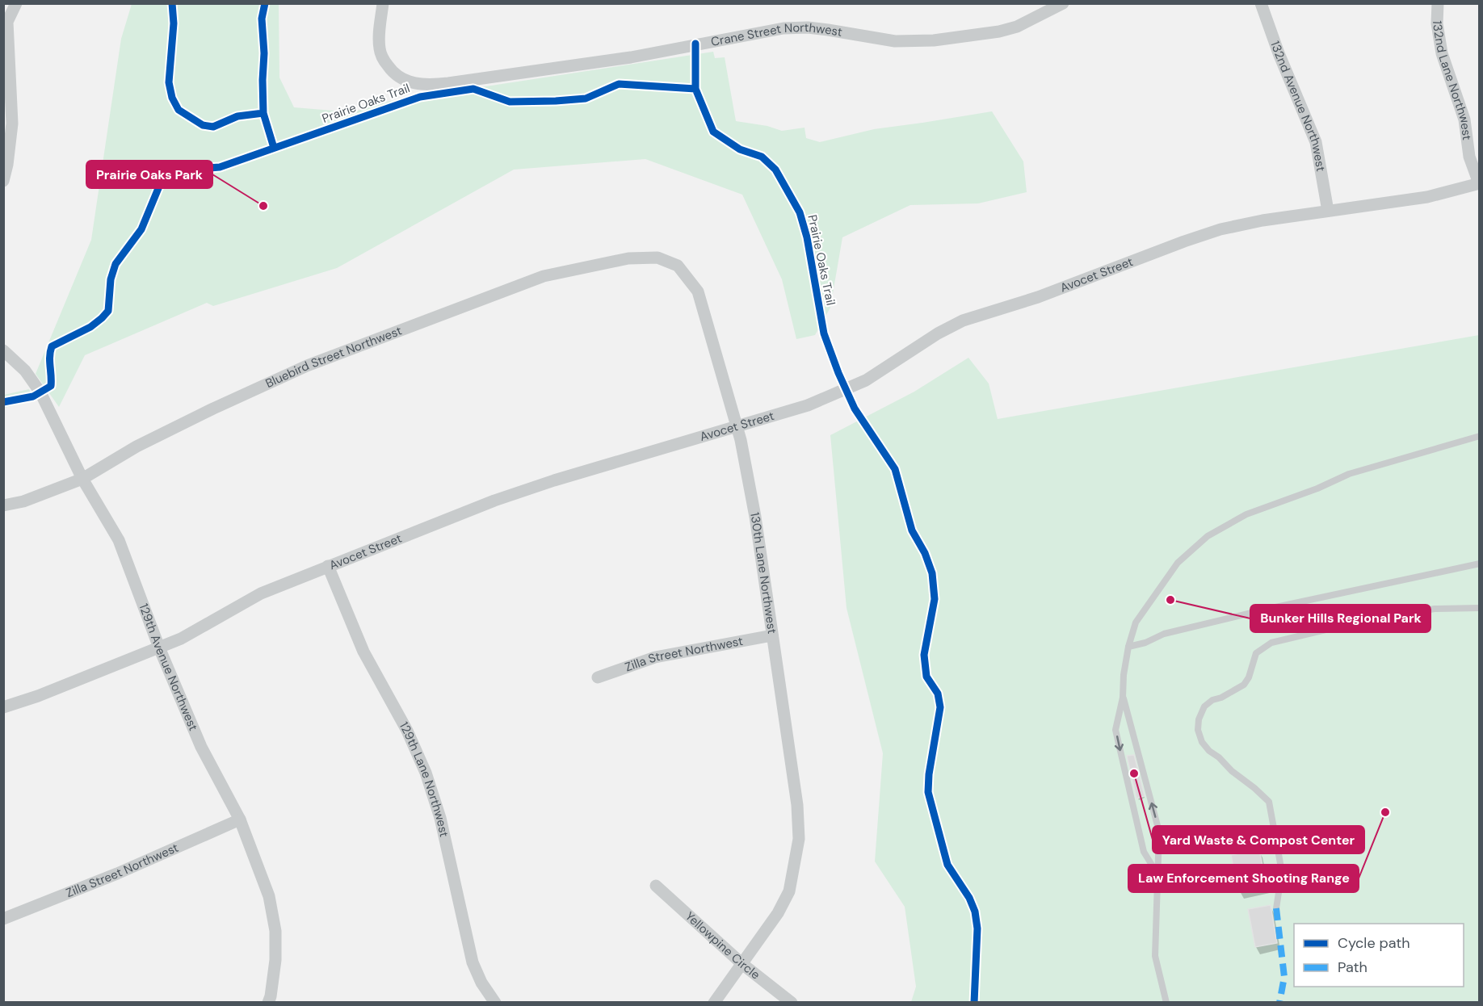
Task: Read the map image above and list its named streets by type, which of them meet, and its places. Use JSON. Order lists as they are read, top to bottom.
{
  "streets": {
    "street": [
      "Crane Street Northwest",
      "132nd Lane Northwest",
      "132nd Avenue Northwest",
      "Avocet Street",
      "Bluebird Street Northwest",
      "130th Lane Northwest",
      "Zilla Street Northwest",
      "129th Avenue Northwest",
      "129th Lane Northwest",
      "Yellowpine Circle"
    ],
    "cycle path": ["Prairie Oaks Trail"]
  },
  "crossings": [
    ["132nd Lane Northwest", "Avocet Street"],
    ["132nd Avenue Northwest", "Avocet Street"],
    ["Avocet Street", "130th Lane Northwest"],
    ["Avocet Street", "129th Avenue Northwest"],
    ["Avocet Street", "129th Lane Northwest"],
    ["Bluebird Street Northwest", "130th Lane Northwest"],
    ["Bluebird Street Northwest", "129th Avenue Northwest"],
    ["130th Lane Northwest", "Zilla Street Northwest"],
    ["130th Lane Northwest", "Yellowpine Circle"],
    ["Zilla Street Northwest", "129th Avenue Northwest"]
  ],
  "places": [
    "Prairie Oaks Park",
    "Bunker Hills Regional Park",
    "Yard Waste & Compost Center",
    "Law Enforcement Shooting Range"
  ],
  "legend": ["Cycle path", "Path"]
}
